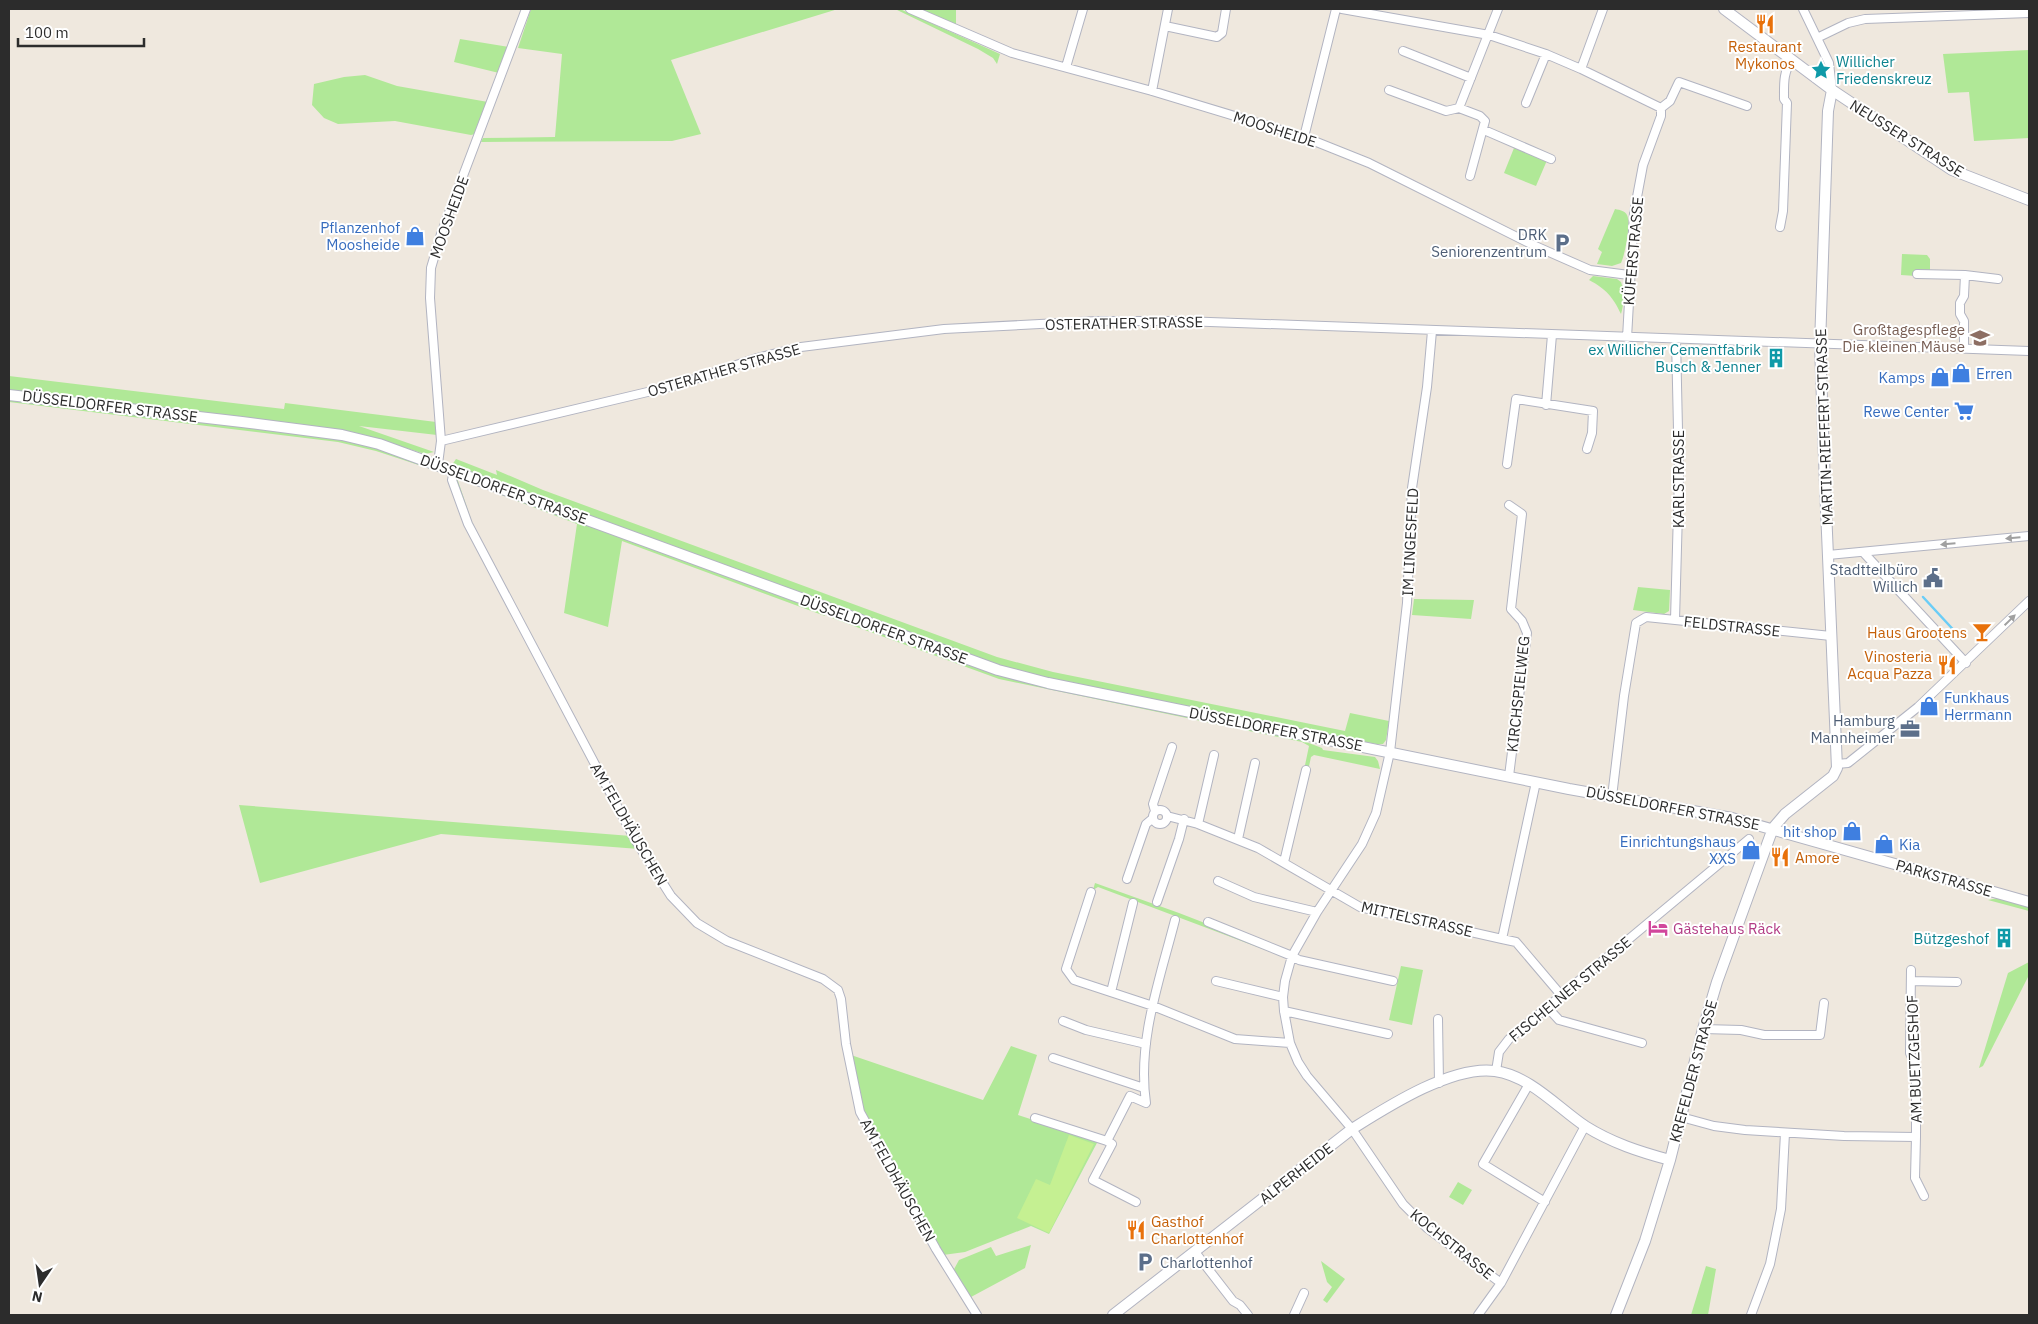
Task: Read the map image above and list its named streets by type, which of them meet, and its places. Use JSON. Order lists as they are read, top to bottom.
{
  "streets": {
    "street": [
      "MOOSHEIDE",
      "NEUSSER STRASSE",
      "KÜFERSTRASSE",
      "OSTERATHER STRASSE",
      "DÜSSELDORFER STRASSE",
      "MARTIN-RIEFFERT-STRASSE",
      "KARLSTRASSE",
      "IM LINGESFELD",
      "FELDSTRASSE",
      "KIRCHSPIELWEG",
      "AM FELDHÄUSCHEN",
      "PARKSTRASSE",
      "MITTELSTRASSE",
      "FISCHELNER STRASSE",
      "AM BUETZGESHOF",
      "KREFELDER STRASSE",
      "ALPERHEIDE",
      "KOCHSTRASSE"
    ]
  },
  "crossings": [
    ["MOOSHEIDE", "KÜFERSTRASSE"],
    ["MOOSHEIDE", "OSTERATHER STRASSE"],
    ["MOOSHEIDE", "DÜSSELDORFER STRASSE"],
    ["NEUSSER STRASSE", "MARTIN-RIEFFERT-STRASSE"],
    ["KÜFERSTRASSE", "OSTERATHER STRASSE"],
    ["OSTERATHER STRASSE", "MARTIN-RIEFFERT-STRASSE"],
    ["OSTERATHER STRASSE", "KARLSTRASSE"],
    ["OSTERATHER STRASSE", "IM LINGESFELD"],
    ["DÜSSELDORFER STRASSE", "IM LINGESFELD"],
    ["DÜSSELDORFER STRASSE", "FELDSTRASSE"],
    ["DÜSSELDORFER STRASSE", "KIRCHSPIELWEG"],
    ["DÜSSELDORFER STRASSE", "AM FELDHÄUSCHEN"],
    ["DÜSSELDORFER STRASSE", "PARKSTRASSE"],
    ["DÜSSELDORFER STRASSE", "KREFELDER STRASSE"],
    ["MARTIN-RIEFFERT-STRASSE", "FELDSTRASSE"],
    ["KARLSTRASSE", "FELDSTRASSE"],
    ["IM LINGESFELD", "MITTELSTRASSE"],
    ["IM LINGESFELD", "KOCHSTRASSE"],
    ["PARKSTRASSE", "KREFELDER STRASSE"],
    ["MITTELSTRASSE", "FISCHELNER STRASSE"],
    ["AM BUETZGESHOF", "KREFELDER STRASSE"],
    ["ALPERHEIDE", "KOCHSTRASSE"]
  ],
  "places": {
    "restaurant": [
      "Restaurant Mykonos",
      "Vinosteria Acqua Pazza",
      "Amore",
      "Gasthof Charlottenhof"
    ],
    "place": ["Willicher Friedenskreuz"],
    "shop": [
      "Pflanzenhof Moosheide",
      "Erren",
      "Kamps",
      "Funkhaus Herrmann",
      "hit shop",
      "Kia",
      "Einrichtungshaus XXS"
    ],
    "parking": ["DRK Seniorenzentrum", "Charlottenhof"],
    "school or university": ["Großtagespflege Die kleinen Mäuse"],
    "building": ["ex Willicher Cementfabrik Busch & Jenner", "Bützgeshof"],
    "supermarket": ["Rewe Center"],
    "public building": ["Stadtteilbüro Willich"],
    "bar": ["Haus Grootens"],
    "office": ["Hamburg Mannheimer"],
    "hotel": ["Gästehaus Räck"]
  },
  "scale_bar": "100 m",
  "north": "bottom"
}
